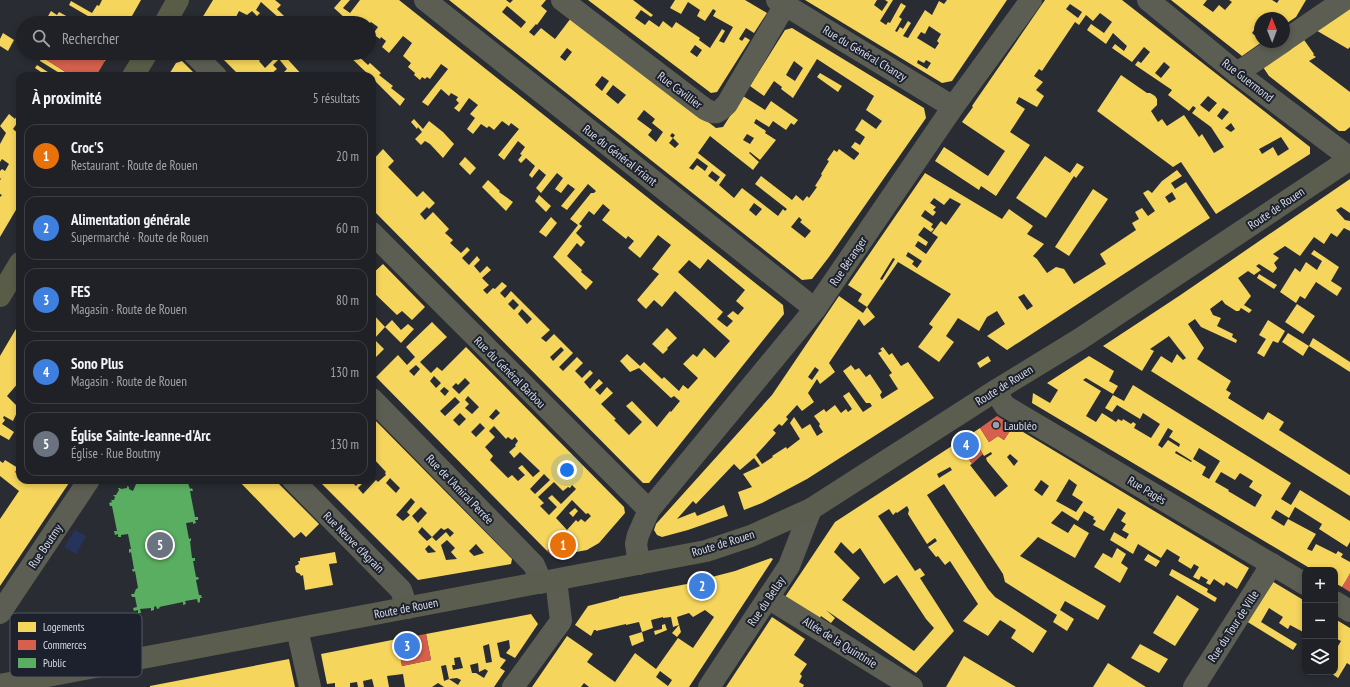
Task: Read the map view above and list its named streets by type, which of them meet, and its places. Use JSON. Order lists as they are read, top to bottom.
{
  "streets": {
    "main road": ["Route de Rouen"],
    "street": [
      "Rue du Général Chanzy",
      "Rue Guermond",
      "Rue Cavillier",
      "Rue du Général Friant",
      "Rue Béranger",
      "Rue du Général Barbou",
      "Rue de l'Amiral Perrée",
      "Rue Pagès",
      "Rue Neuve d'Agrain",
      "Rue Boutmy",
      "Rue du Bellay",
      "Rue du Tour de Ville",
      "Allée de la Quintinie"
    ]
  },
  "crossings": [
    ["Rue du Général Chanzy", "Rue Cavillier"],
    ["Rue du Général Chanzy", "Rue Béranger"],
    ["Rue Guermond", "Route de Rouen"],
    ["Rue du Général Friant", "Rue Béranger"],
    ["Route de Rouen", "Rue Béranger"],
    ["Route de Rouen", "Rue de l'Amiral Perrée"],
    ["Route de Rouen", "Rue Pagès"],
    ["Route de Rouen", "Rue Neuve d'Agrain"],
    ["Route de Rouen", "Rue du Bellay"],
    ["Rue Béranger", "Rue du Général Barbou"],
    ["Rue Pagès", "Rue du Tour de Ville"],
    ["Rue du Bellay", "Allée de la Quintinie"]
  ],
  "places": ["Laubléo"],
  "legend": ["Logements", "Commerces", "Public"],
  "north": "top",
  "page": {
    "search": "Rechercher",
    "heading": ["À proximité", "5 résultats"],
    "list": [
      {
        "mark": "1",
        "name": "Croc'S",
        "note": "Restaurant · Route de Rouen",
        "value": "20 m"
      },
      {
        "mark": "2",
        "name": "Alimentation générale",
        "note": "Supermarché · Route de Rouen",
        "value": "60 m"
      },
      {
        "mark": "3",
        "name": "FES",
        "note": "Magasin · Route de Rouen",
        "value": "80 m"
      },
      {
        "mark": "4",
        "name": "Sono Plus",
        "note": "Magasin · Route de Rouen",
        "value": "130 m"
      },
      {
        "mark": "5",
        "name": "Église Sainte-Jeanne-d'Arc",
        "note": "Église · Rue Boutmy",
        "value": "130 m"
      }
    ],
    "pins": [
      "4",
      "1",
      "5",
      "2",
      "3"
    ],
    "map_buttons": ["+", "−"]
  }
}
